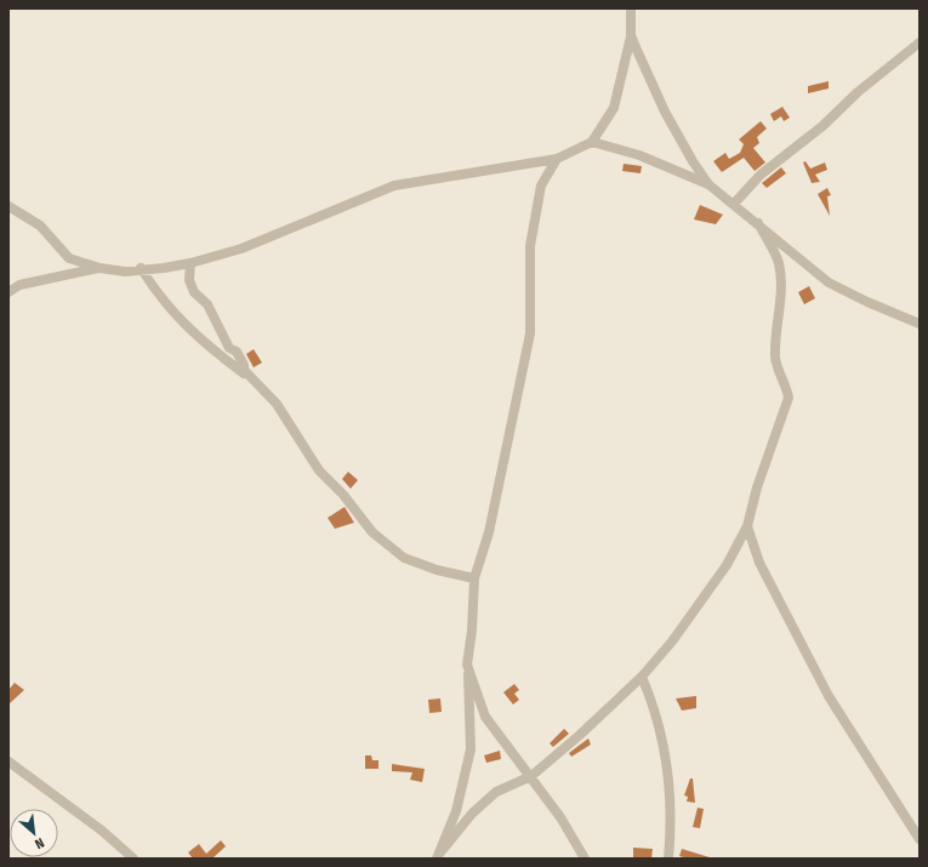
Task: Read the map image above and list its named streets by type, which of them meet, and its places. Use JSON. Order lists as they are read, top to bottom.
{
  "north": "bottom right"
}
